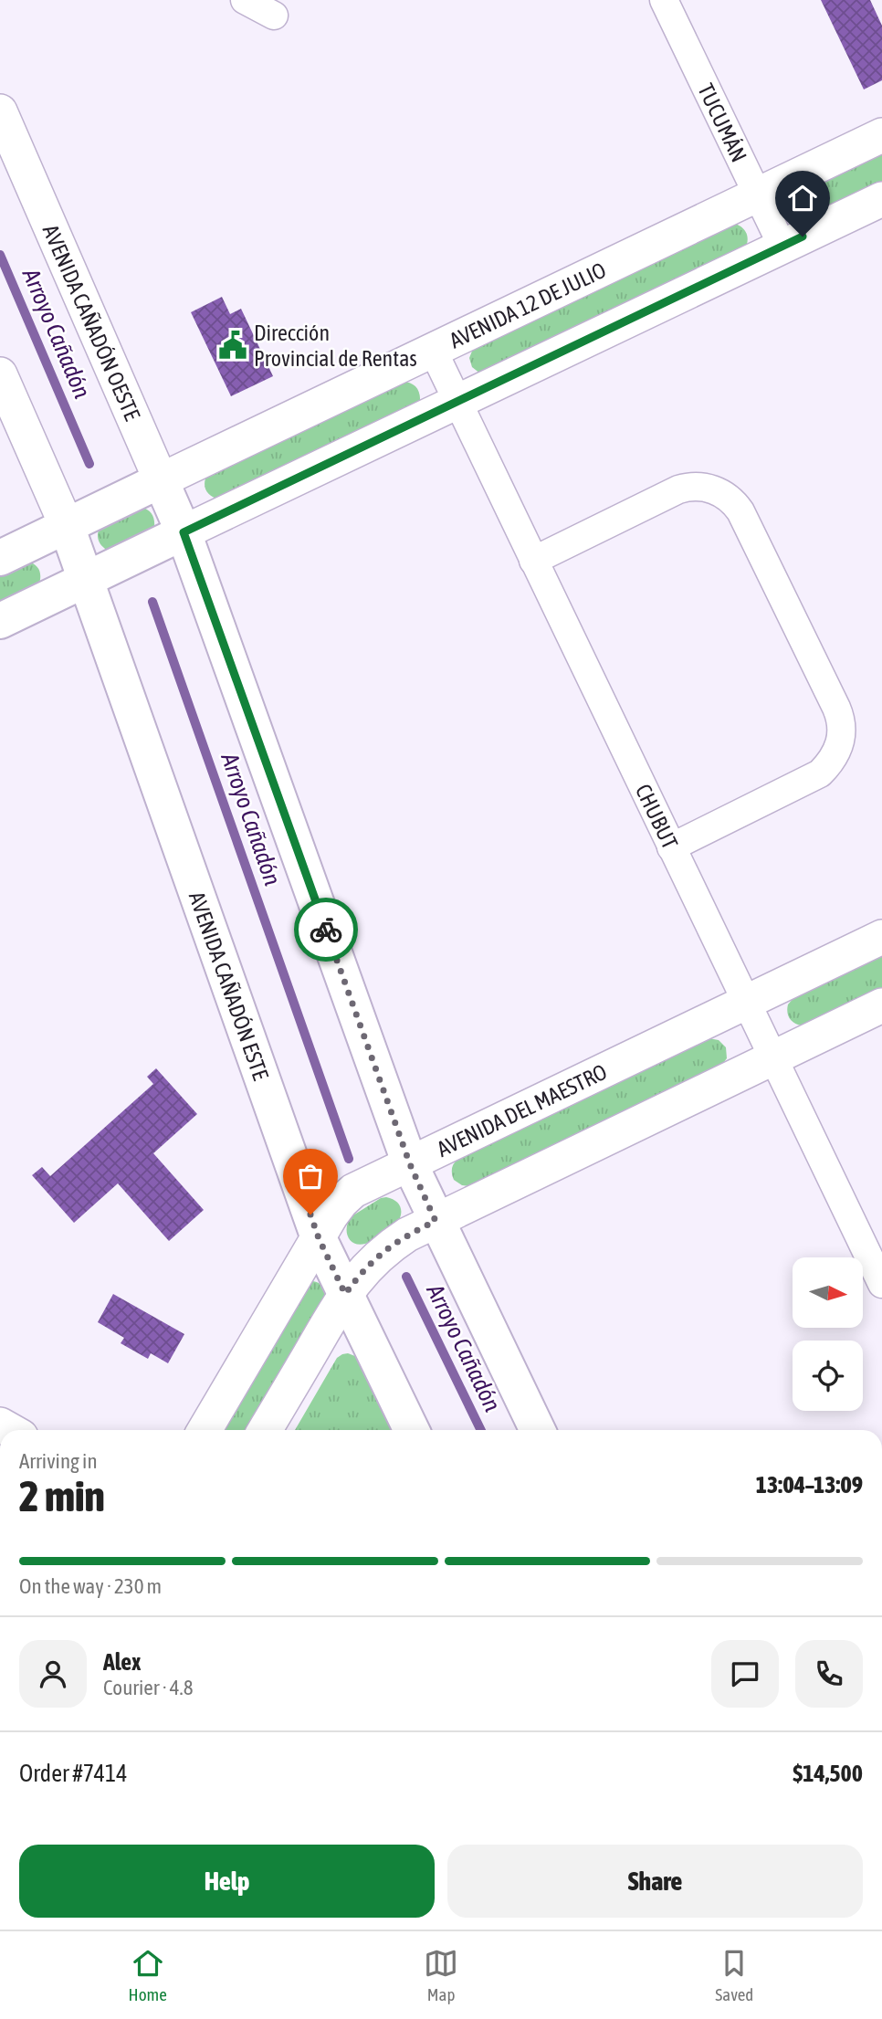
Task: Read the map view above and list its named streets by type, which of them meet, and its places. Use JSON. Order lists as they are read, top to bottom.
{
  "streets": {
    "main road": ["AVENIDA 12 DE JULIO", "AVENIDA CAÑADÓN OESTE", "AVENIDA CAÑADÓN ESTE"],
    "street": ["TUCUMÁN", "CHUBUT", "AVENIDA DEL MAESTRO"]
  },
  "crossings": [
    ["TUCUMÁN", "AVENIDA 12 DE JULIO"],
    ["AVENIDA 12 DE JULIO", "AVENIDA CAÑADÓN OESTE"],
    ["AVENIDA 12 DE JULIO", "CHUBUT"],
    ["AVENIDA 12 DE JULIO", "AVENIDA CAÑADÓN ESTE"],
    ["CHUBUT", "AVENIDA DEL MAESTRO"],
    ["AVENIDA CAÑADÓN ESTE", "AVENIDA DEL MAESTRO"]
  ],
  "water": ["Arroyo Cañadón"],
  "places": {
    "public building": ["Dirección Provincial de Rentas"]
  },
  "north": "right",
  "page": {
    "heading": ["2 min", "Arriving in", "13:04–13:09"],
    "panel": [
      "Alex",
      "Courier · 4.8",
      "Order #7414",
      "$14,500"
    ],
    "bar": "On the way · 230 m",
    "buttons": ["Help", "Share"],
    "tabs": ["Home", "Map", "Saved"]
  }
}
